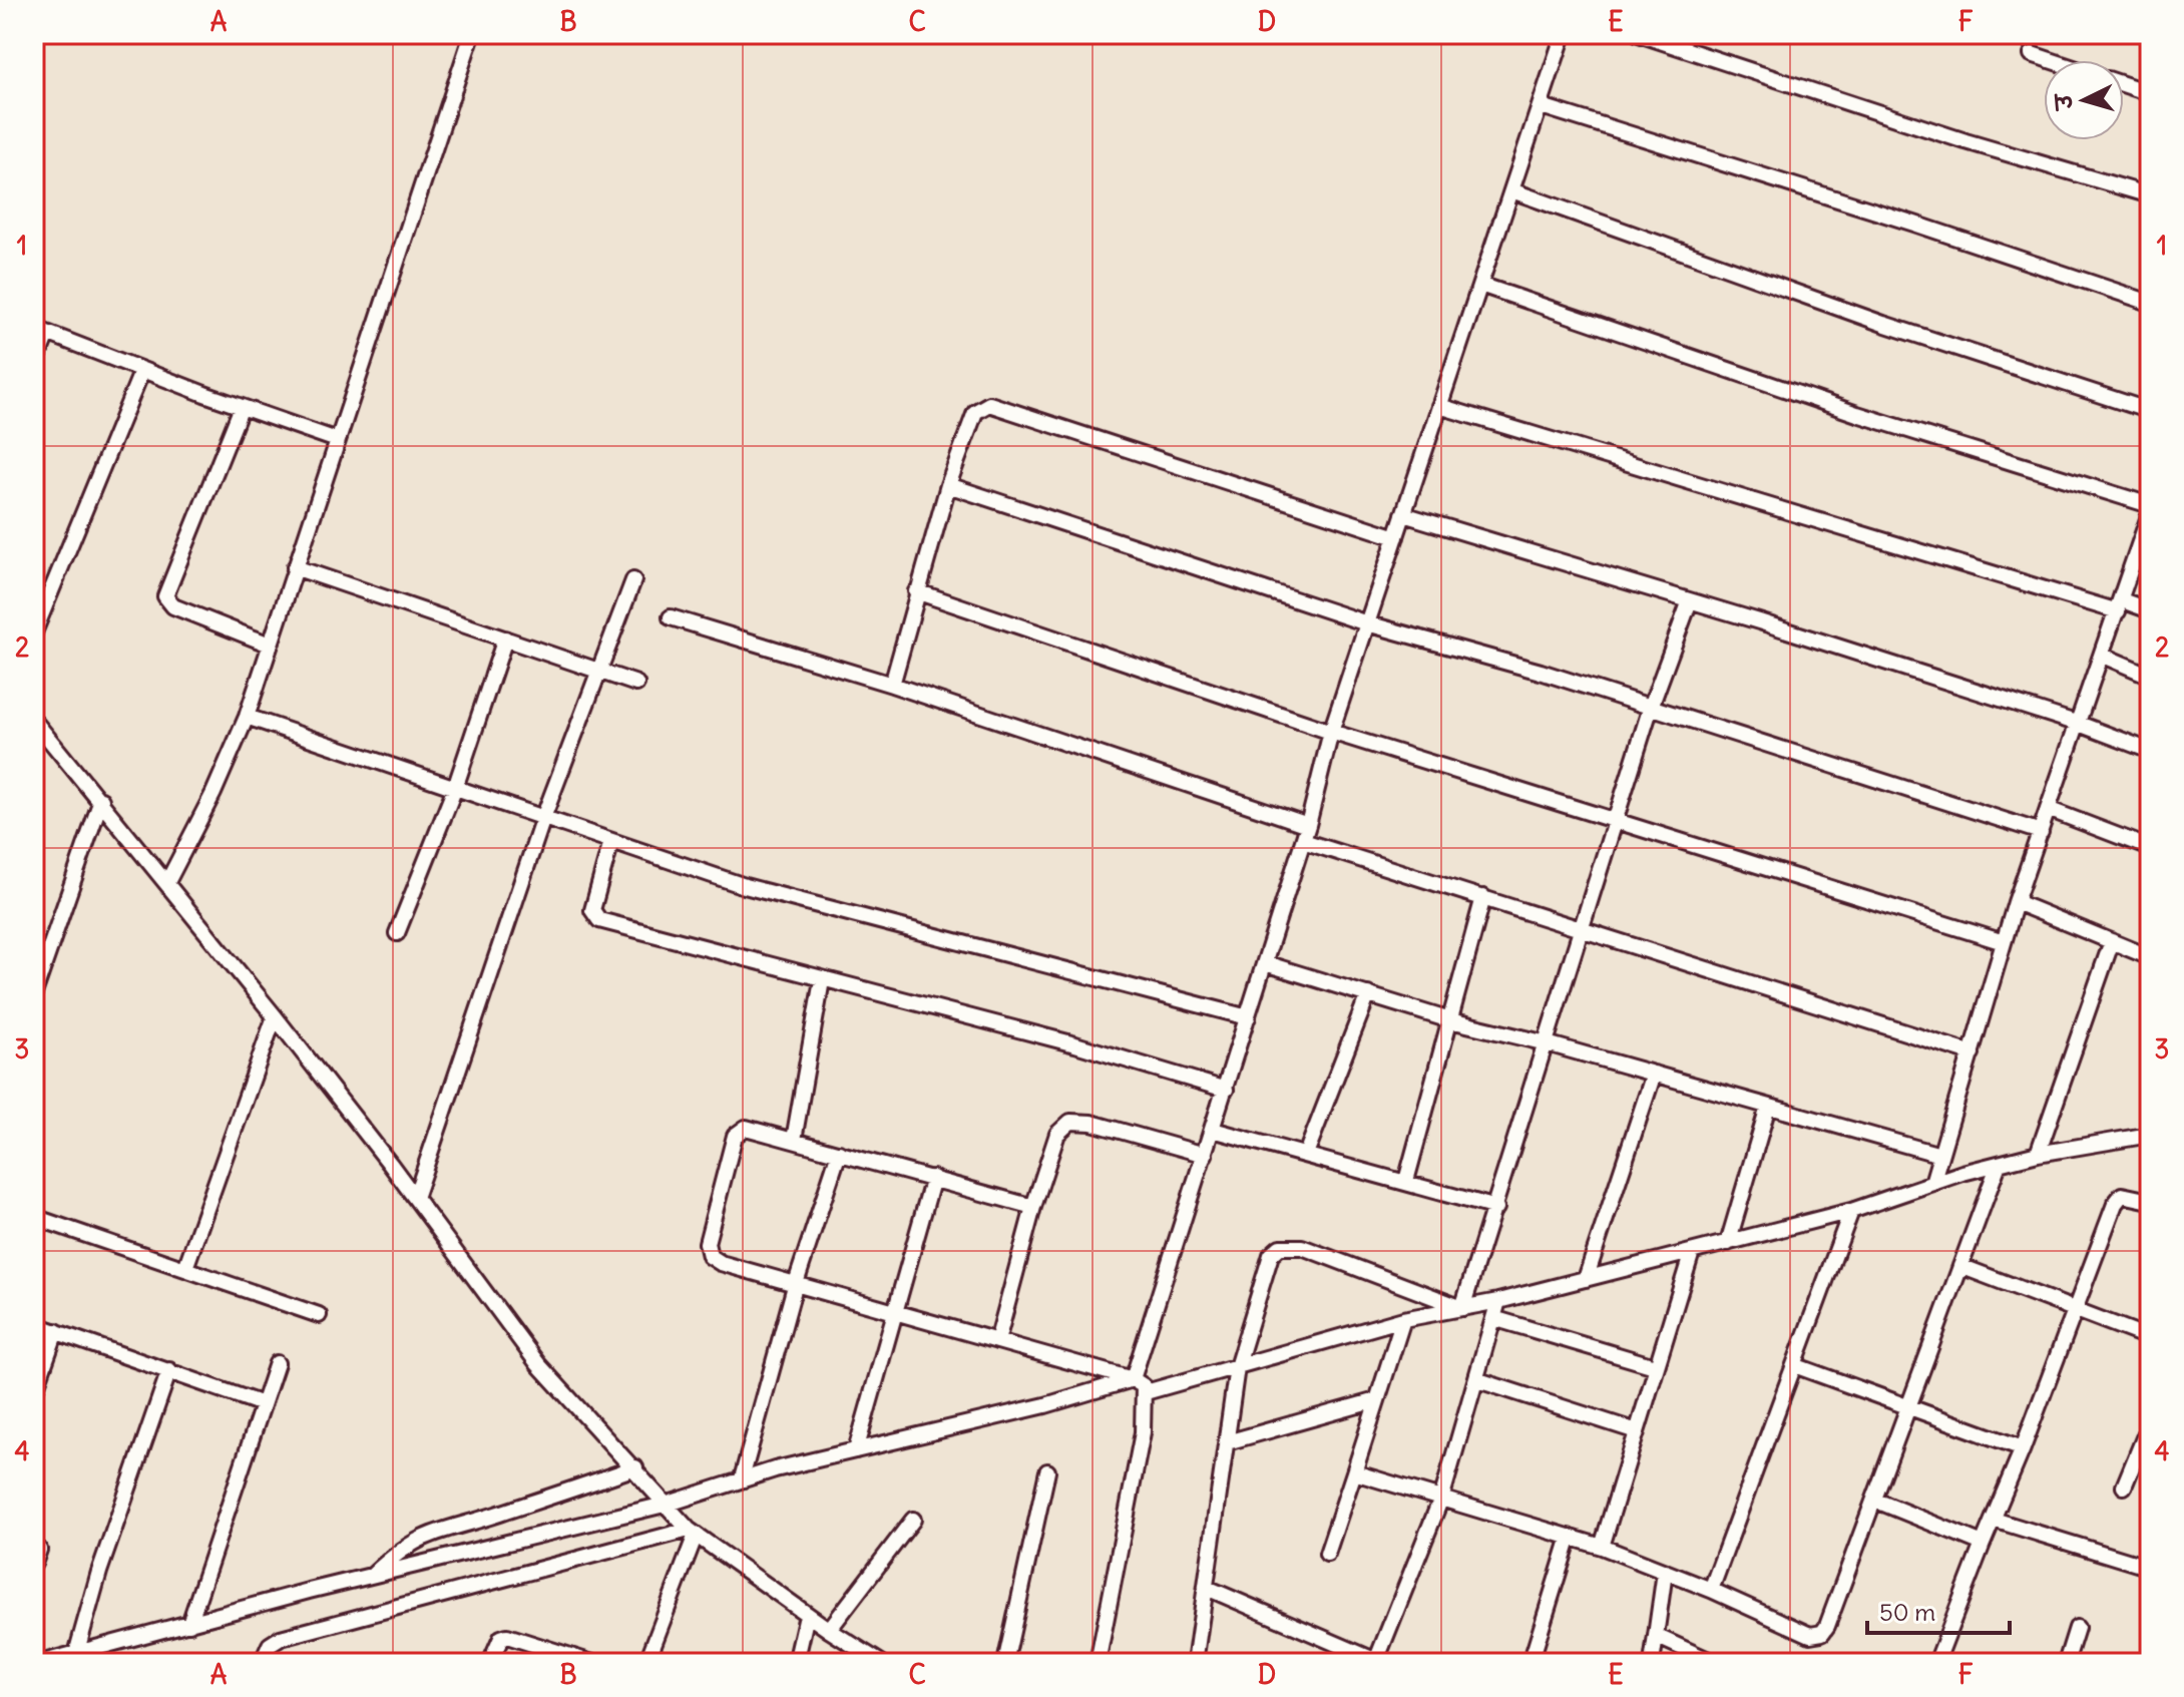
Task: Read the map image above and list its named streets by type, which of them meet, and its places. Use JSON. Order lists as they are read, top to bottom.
{
  "scale_bar": "50 m",
  "north": "left",
  "grid": {
    "columns": [
      "A",
      "B",
      "C",
      "D",
      "E",
      "F"
    ],
    "rows": [
      "1",
      "2",
      "3",
      "4"
    ]
  }
}
